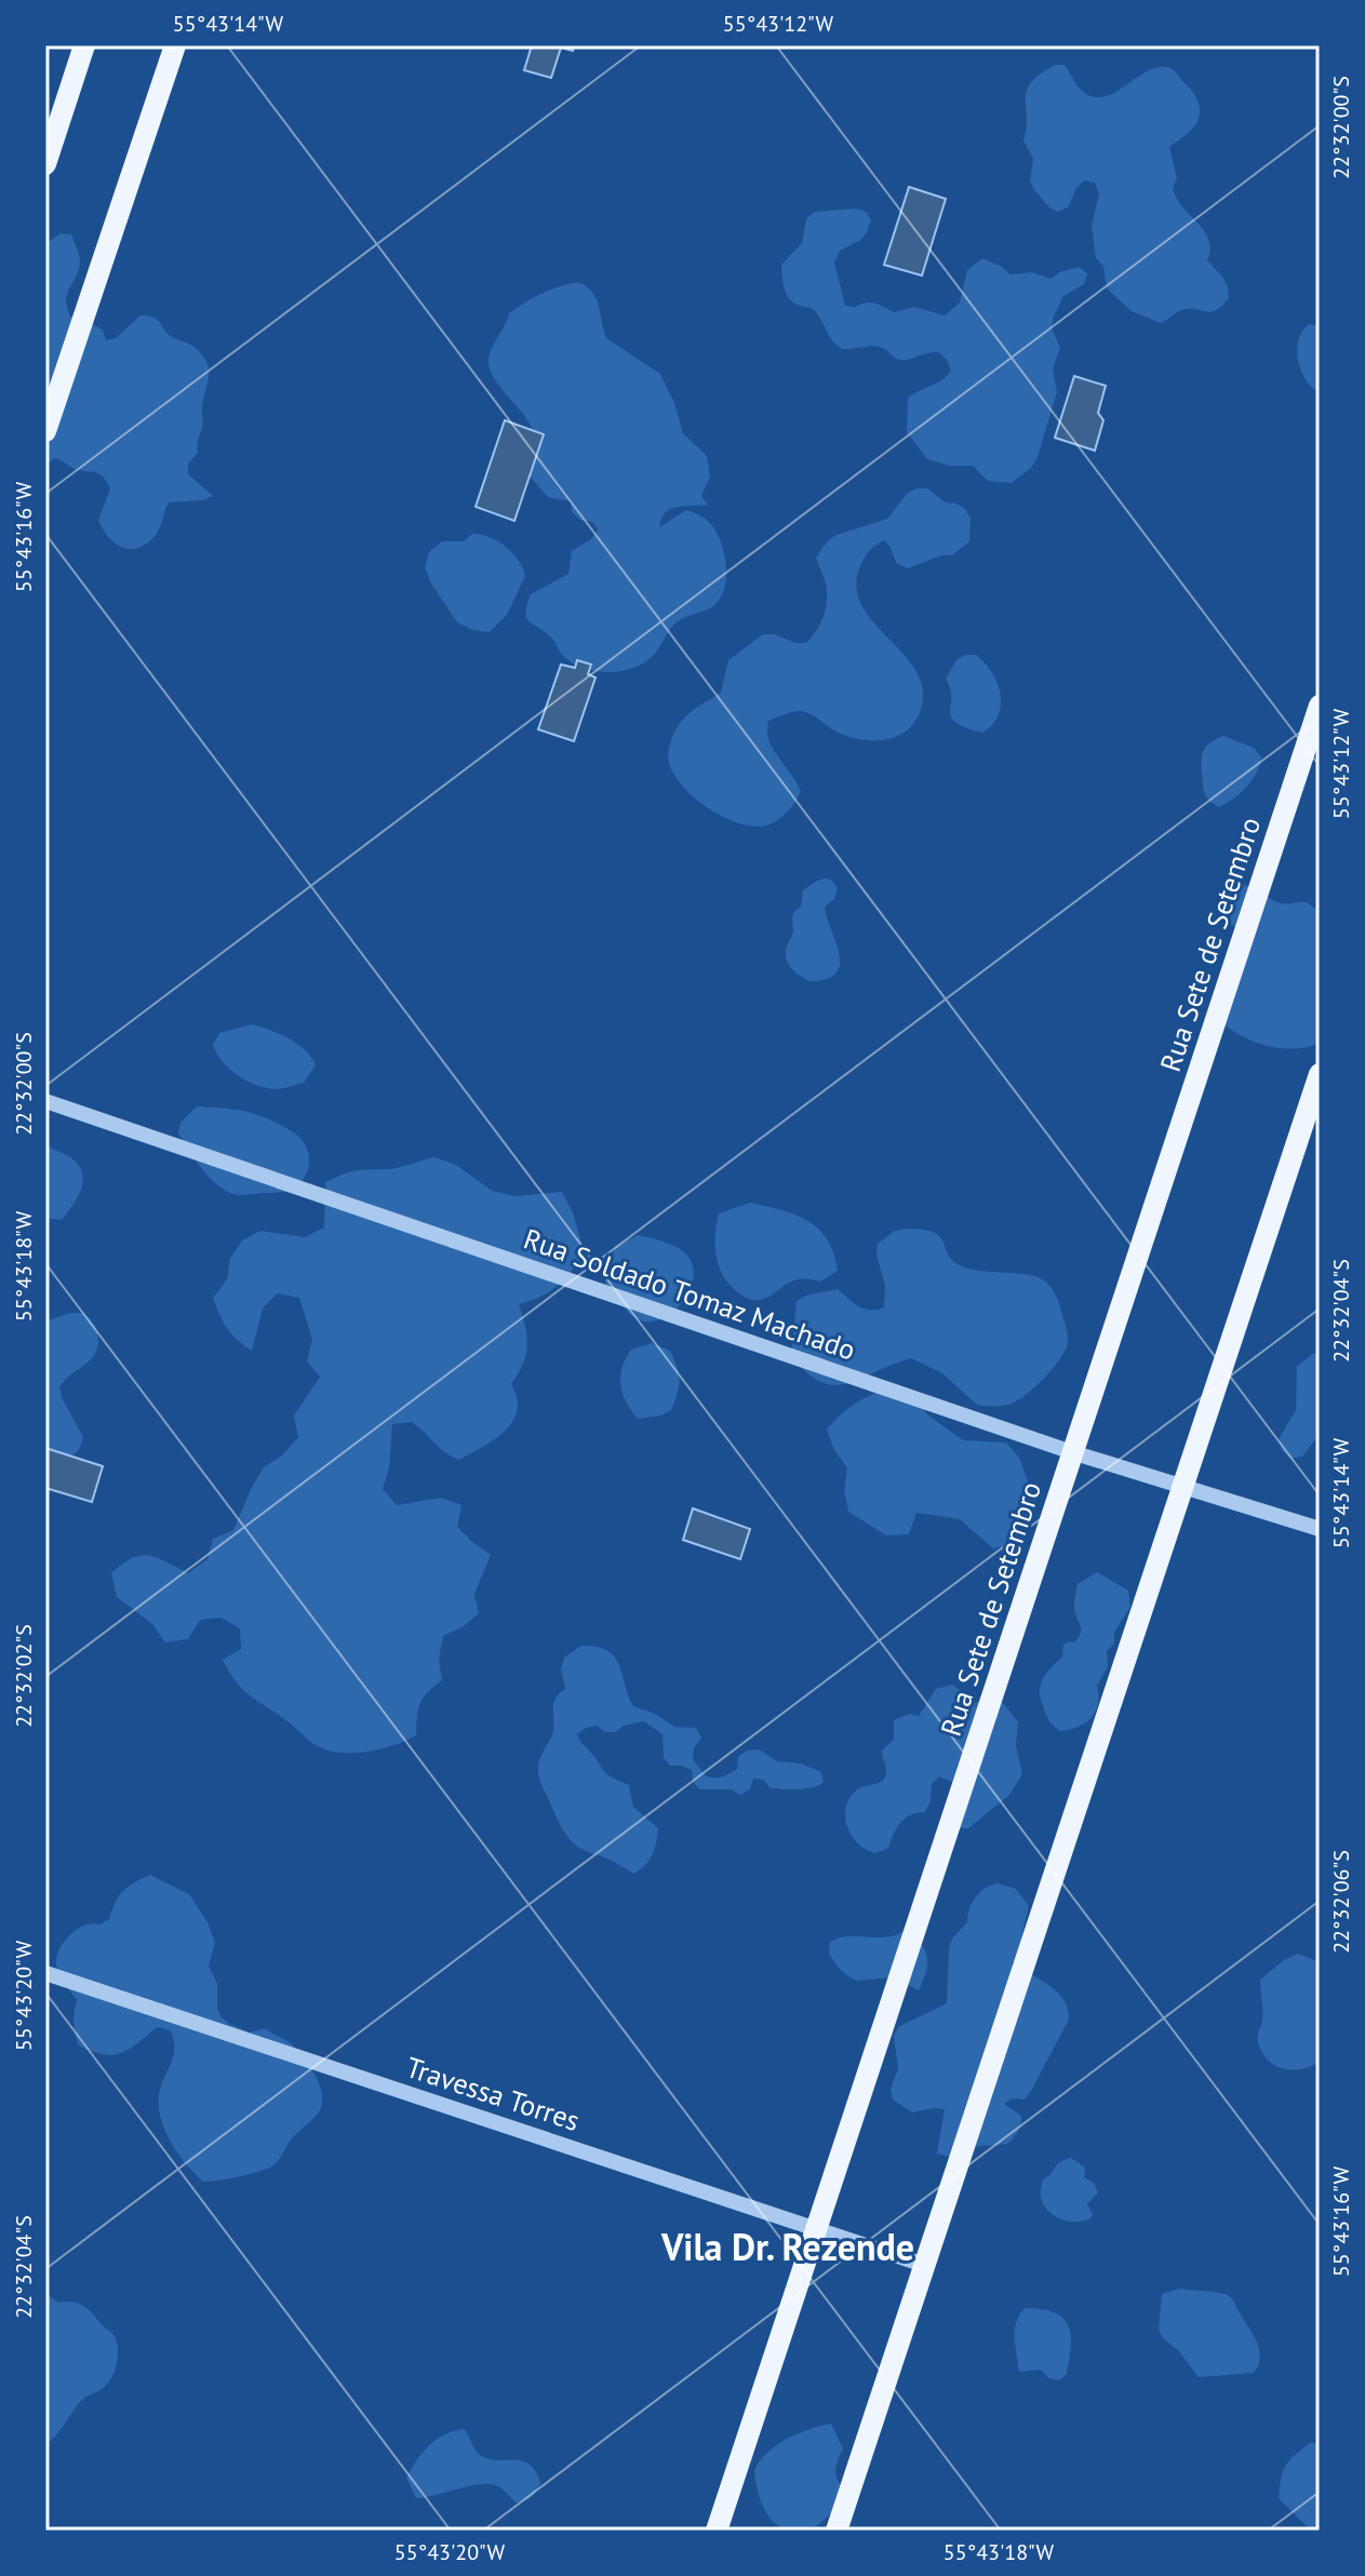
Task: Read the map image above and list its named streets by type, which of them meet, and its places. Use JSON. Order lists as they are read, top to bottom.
{
  "streets": {
    "main road": ["Rua Sete de Setembro"],
    "street": ["Rua Soldado Tomaz Machado", "Travessa Torres"]
  },
  "crossings": [
    ["Rua Sete de Setembro", "Rua Soldado Tomaz Machado"],
    ["Rua Sete de Setembro", "Travessa Torres"]
  ],
  "districts": ["Vila Dr. Rezende"],
  "coordinates": [
    "55°43'14\"W",
    "55°43'12\"W",
    "22°32'00\"S",
    "55°43'16\"W",
    "55°43'18\"W",
    "22°32'04\"S",
    "22°32'02\"S",
    "22°32'06\"S",
    "55°43'20\"W"
  ]
}
